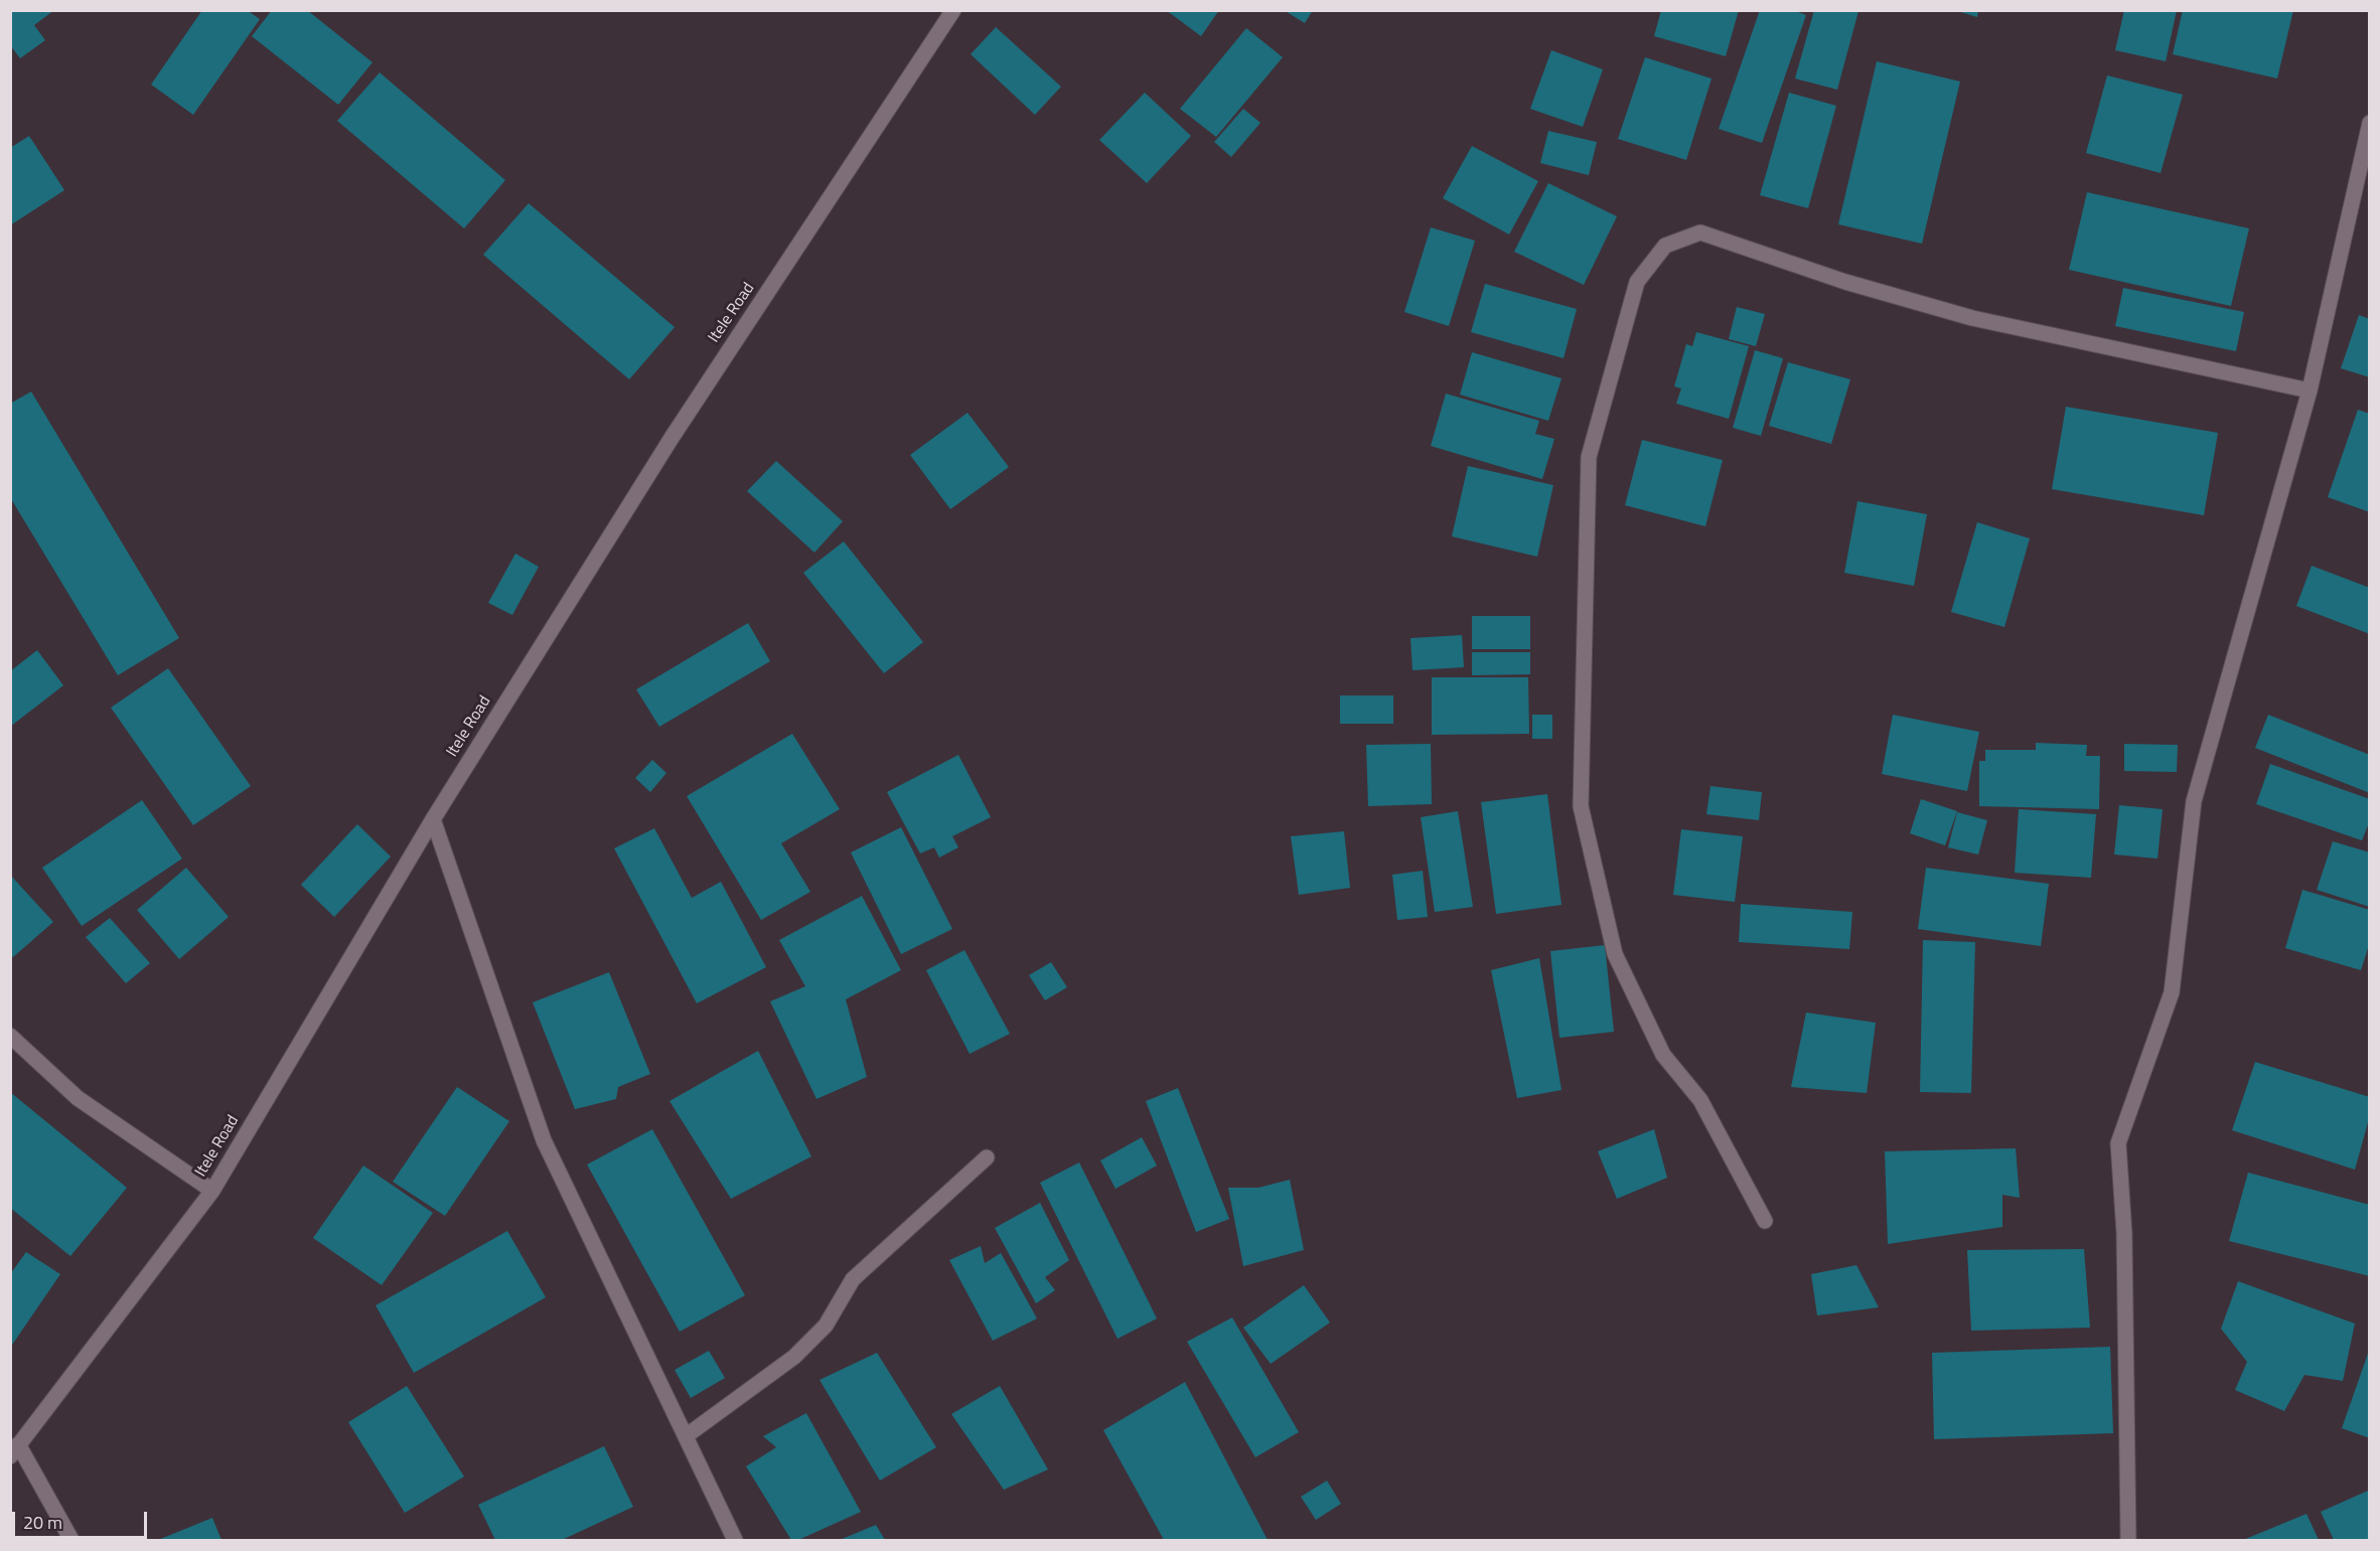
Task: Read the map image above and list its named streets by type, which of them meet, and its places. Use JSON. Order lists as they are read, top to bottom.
{
  "streets": {
    "street": ["Itele Road"]
  },
  "scale_bar": "20 m"
}
